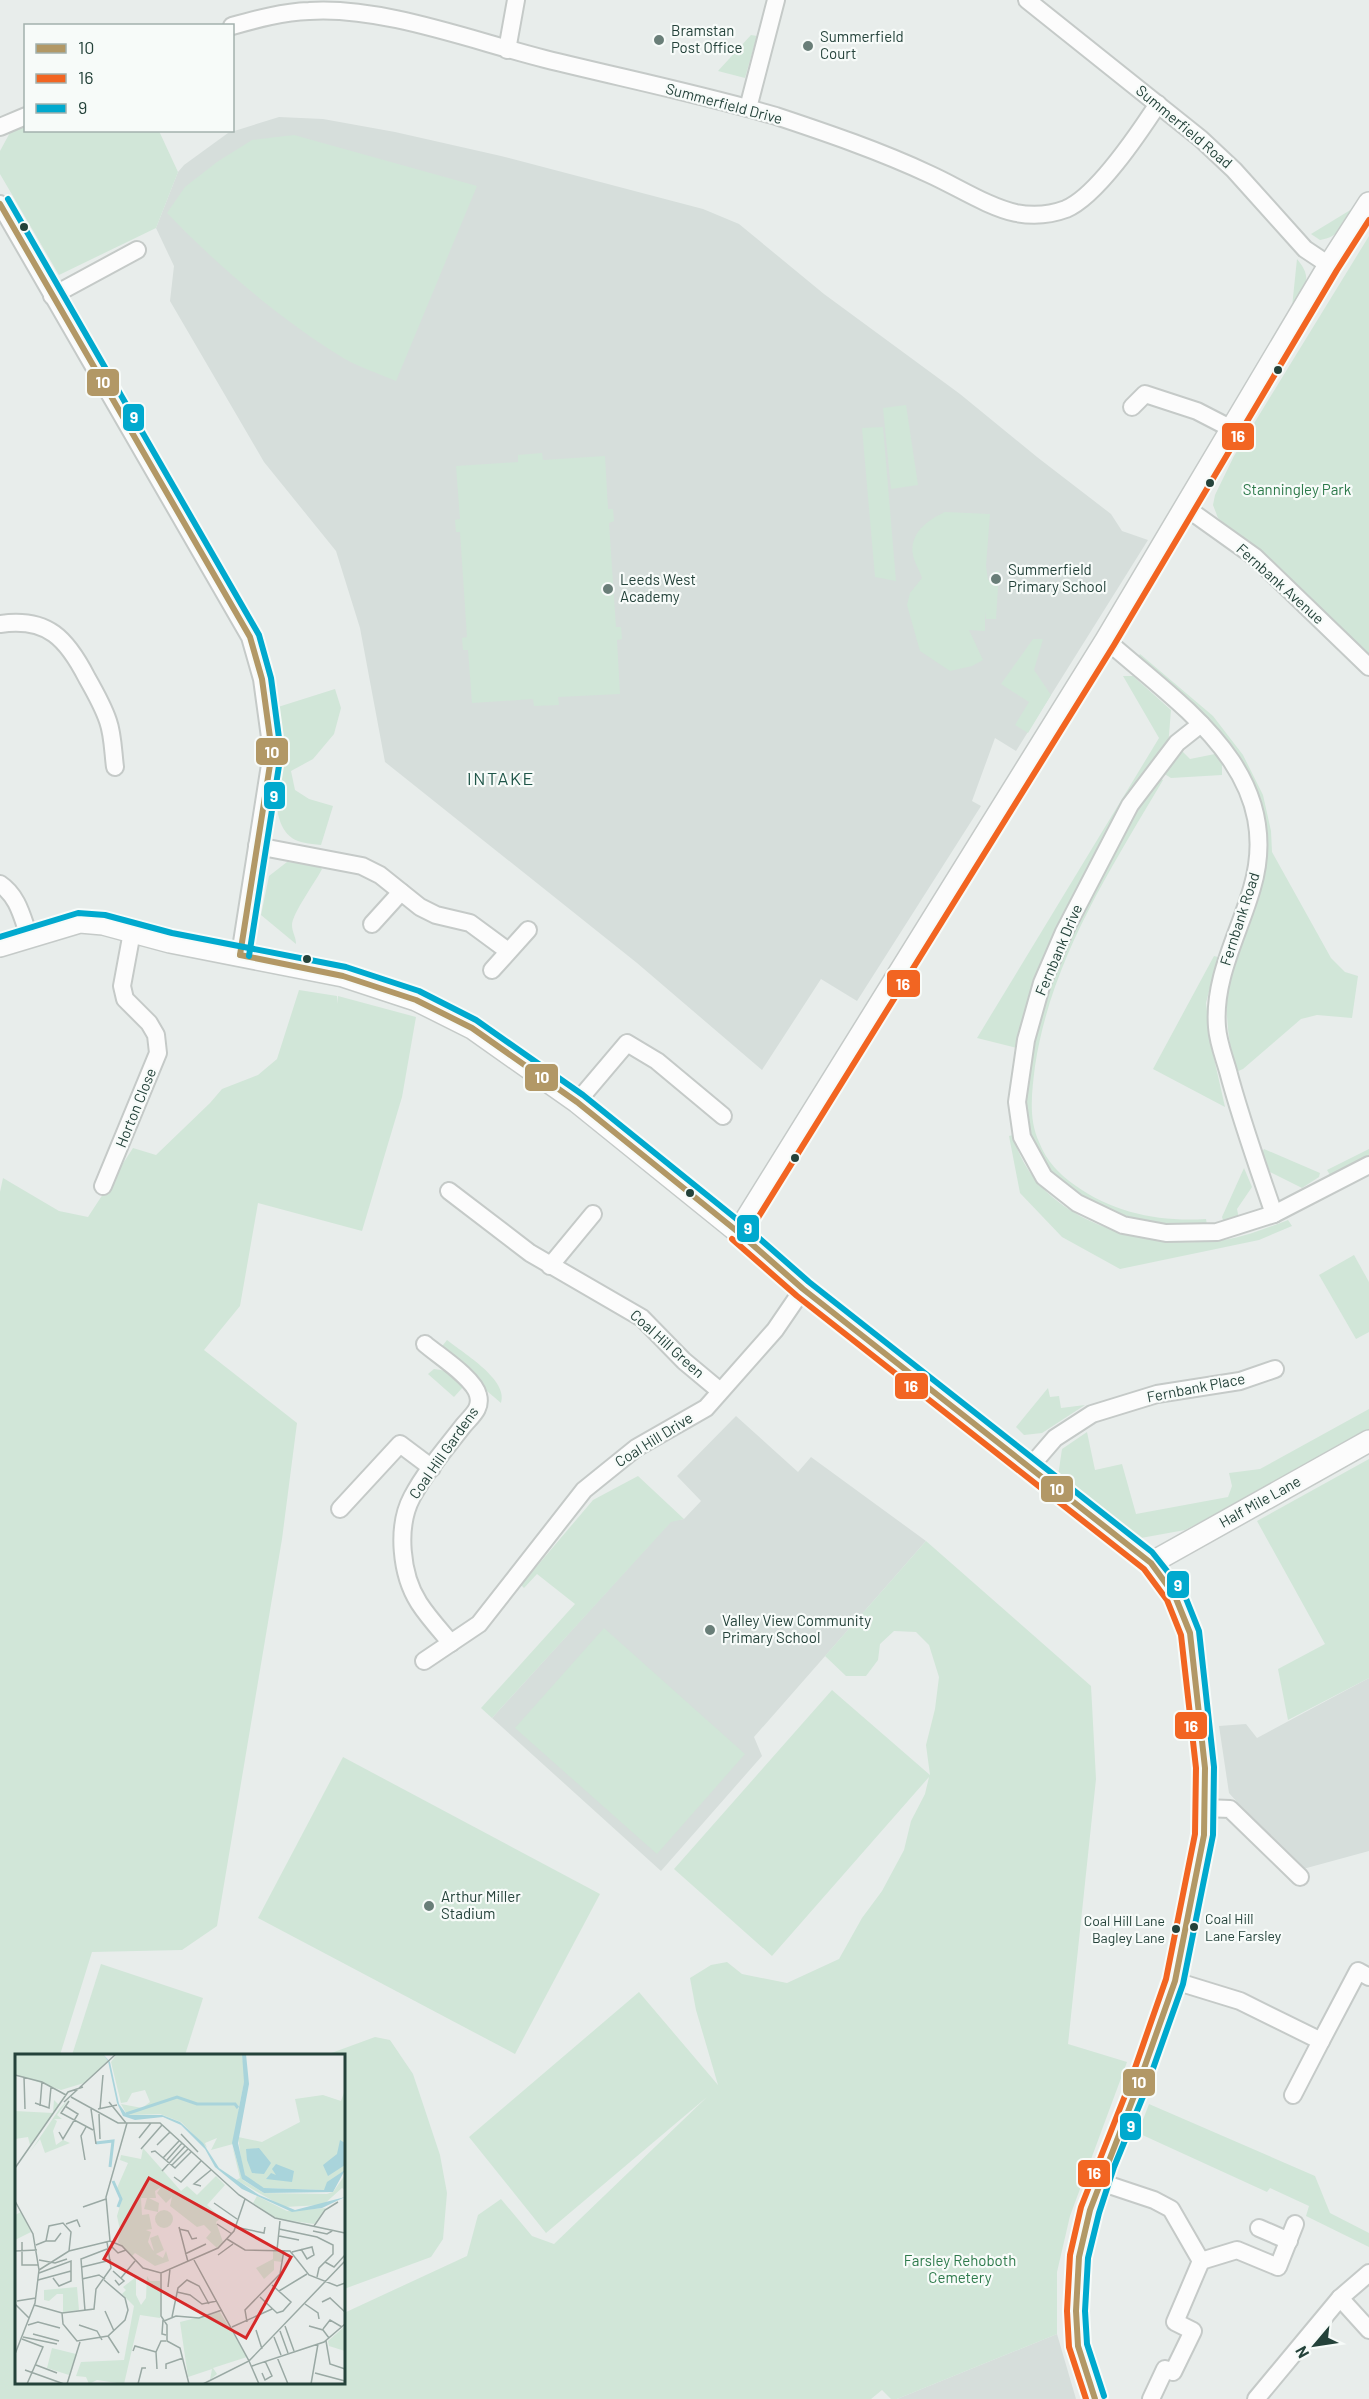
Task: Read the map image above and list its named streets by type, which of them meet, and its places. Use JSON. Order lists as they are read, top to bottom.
{
  "streets": {
    "street": [
      "Summerfield Drive",
      "Summerfield Road",
      "Fernbank Avenue",
      "Fernbank Road",
      "Fernbank Drive",
      "Horton Close",
      "Coal Hill Green",
      "Fernbank Place",
      "Coal Hill Drive",
      "Coal Hill Gardens",
      "Half Mile Lane"
    ]
  },
  "crossings": [
    ["Summerfield Drive", "Summerfield Road"],
    ["Fernbank Road", "Fernbank Drive"],
    ["Coal Hill Green", "Coal Hill Drive"],
    ["Coal Hill Drive", "Coal Hill Gardens"]
  ],
  "districts": ["INTAKE"],
  "parks": ["Stanningley Park", "Farsley Rehoboth Cemetery"],
  "places": [
    "Bramstan Post Office",
    "Summerfield Court",
    "Summerfield Primary School",
    "Leeds West Academy",
    "Valley View Community Primary School",
    "Arthur Miller Stadium",
    "Coal Hill Lane Farsley",
    "Coal Hill Lane Bagley Lane"
  ],
  "lines": ["transit line 9", "transit line 10", "transit line 16"],
  "legend": ["10", "16", "9"],
  "north": "bottom left"
}
